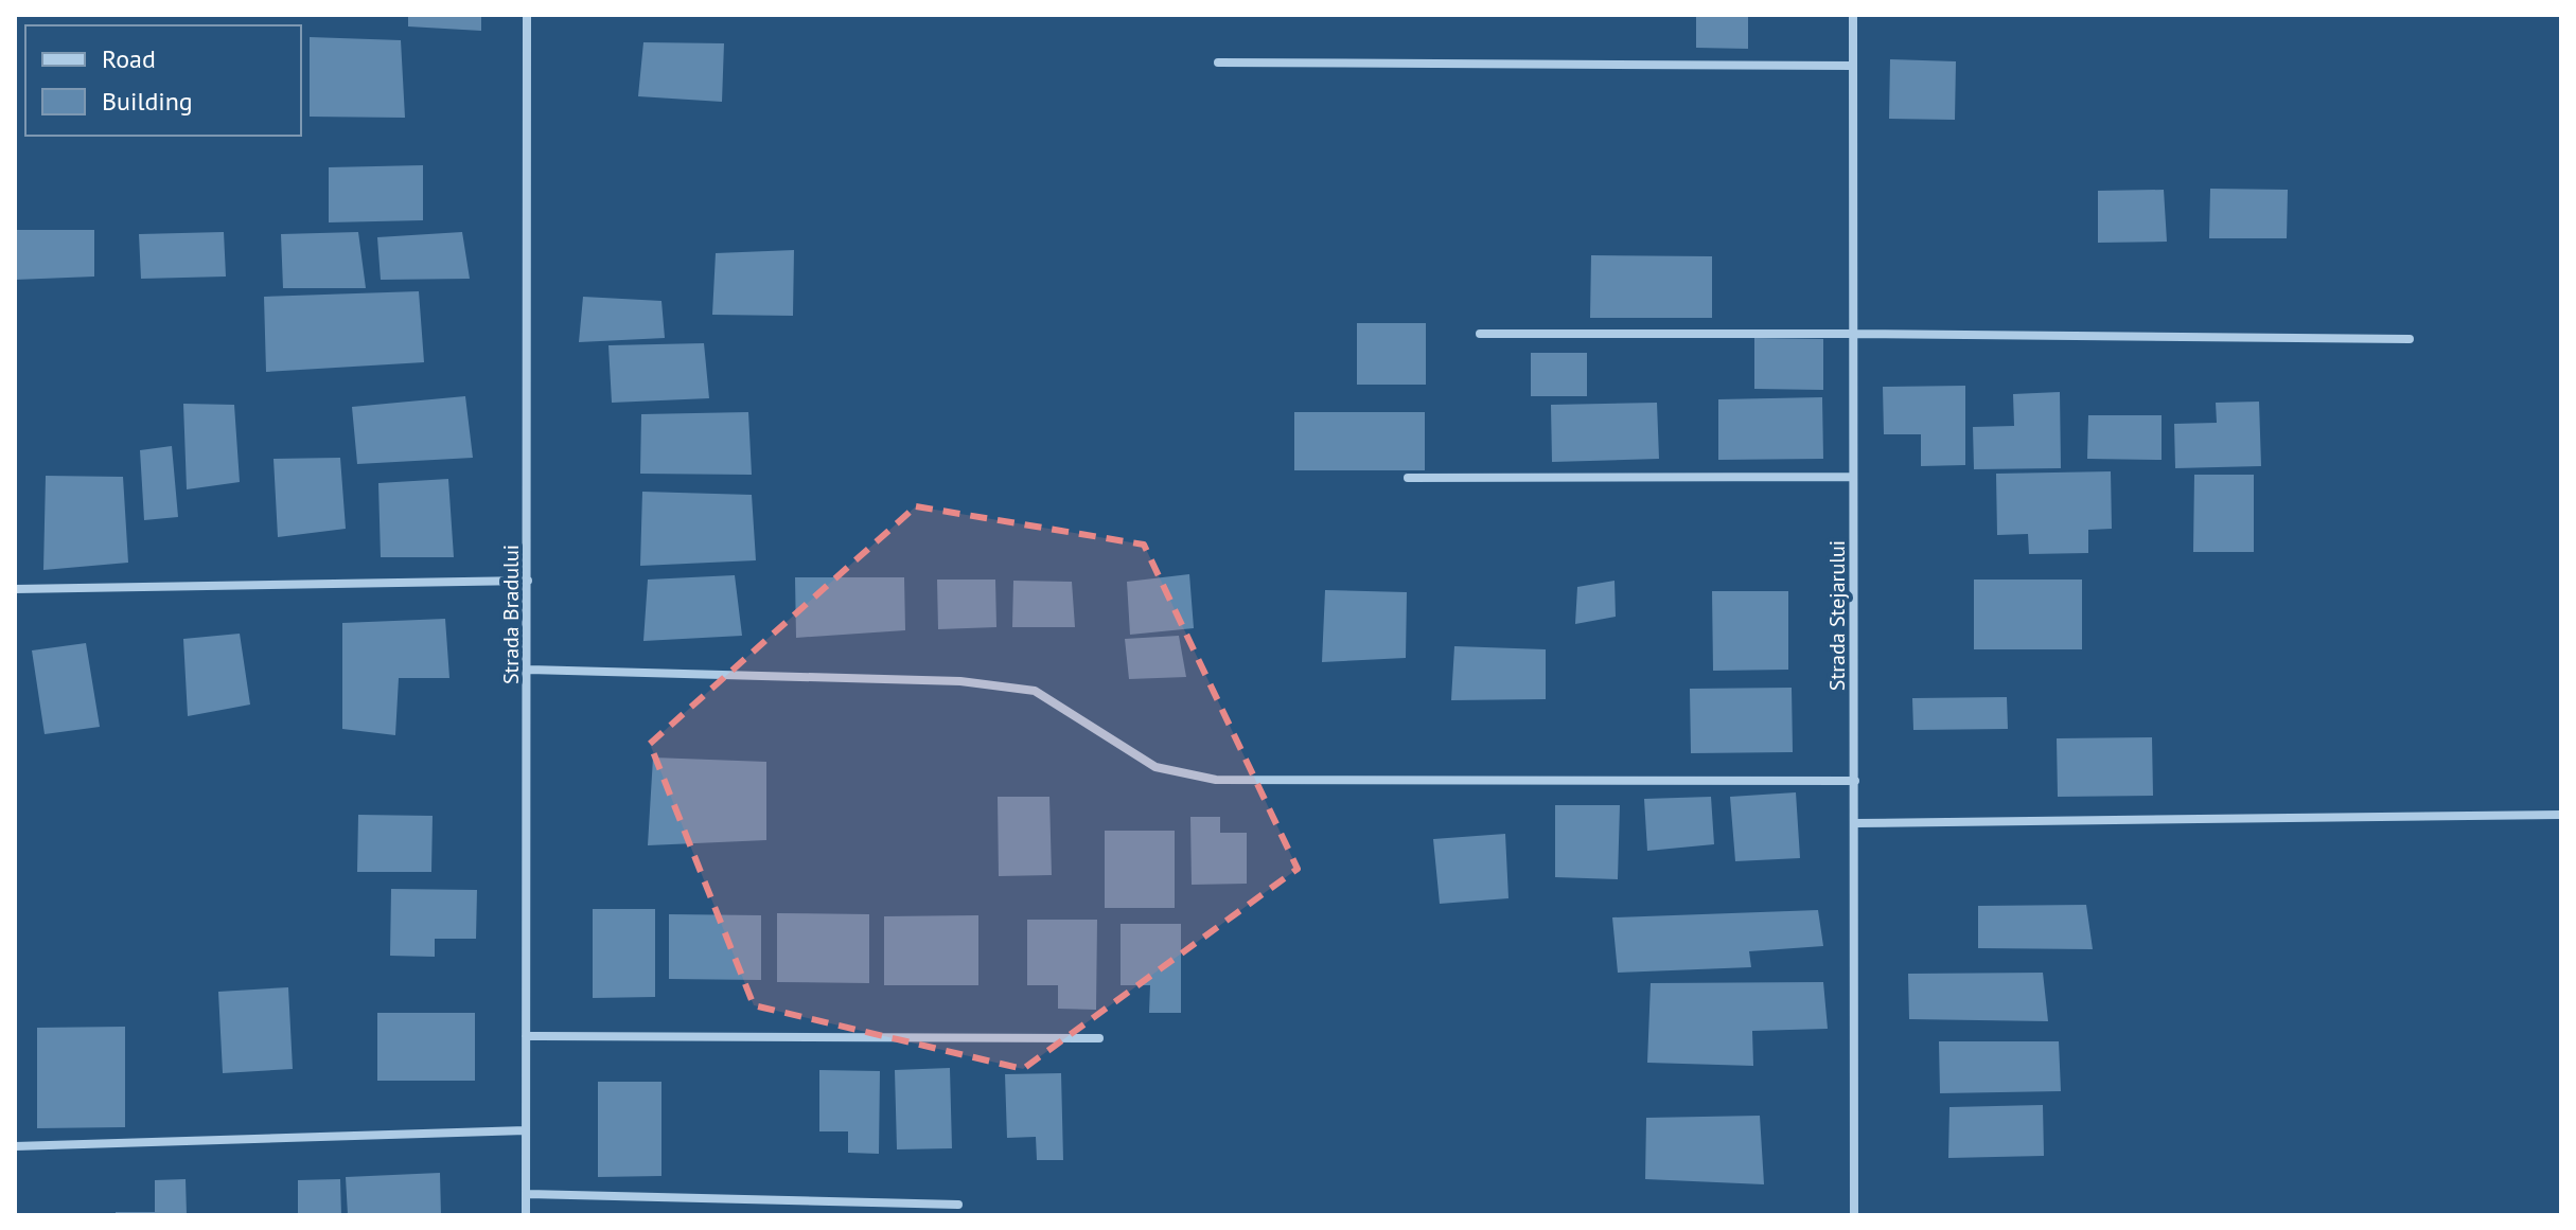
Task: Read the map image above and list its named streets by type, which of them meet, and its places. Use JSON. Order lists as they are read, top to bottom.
{
  "streets": {
    "street": ["Strada Bradului", "Strada Stejarului"]
  },
  "legend": ["Road", "Building"]
}
